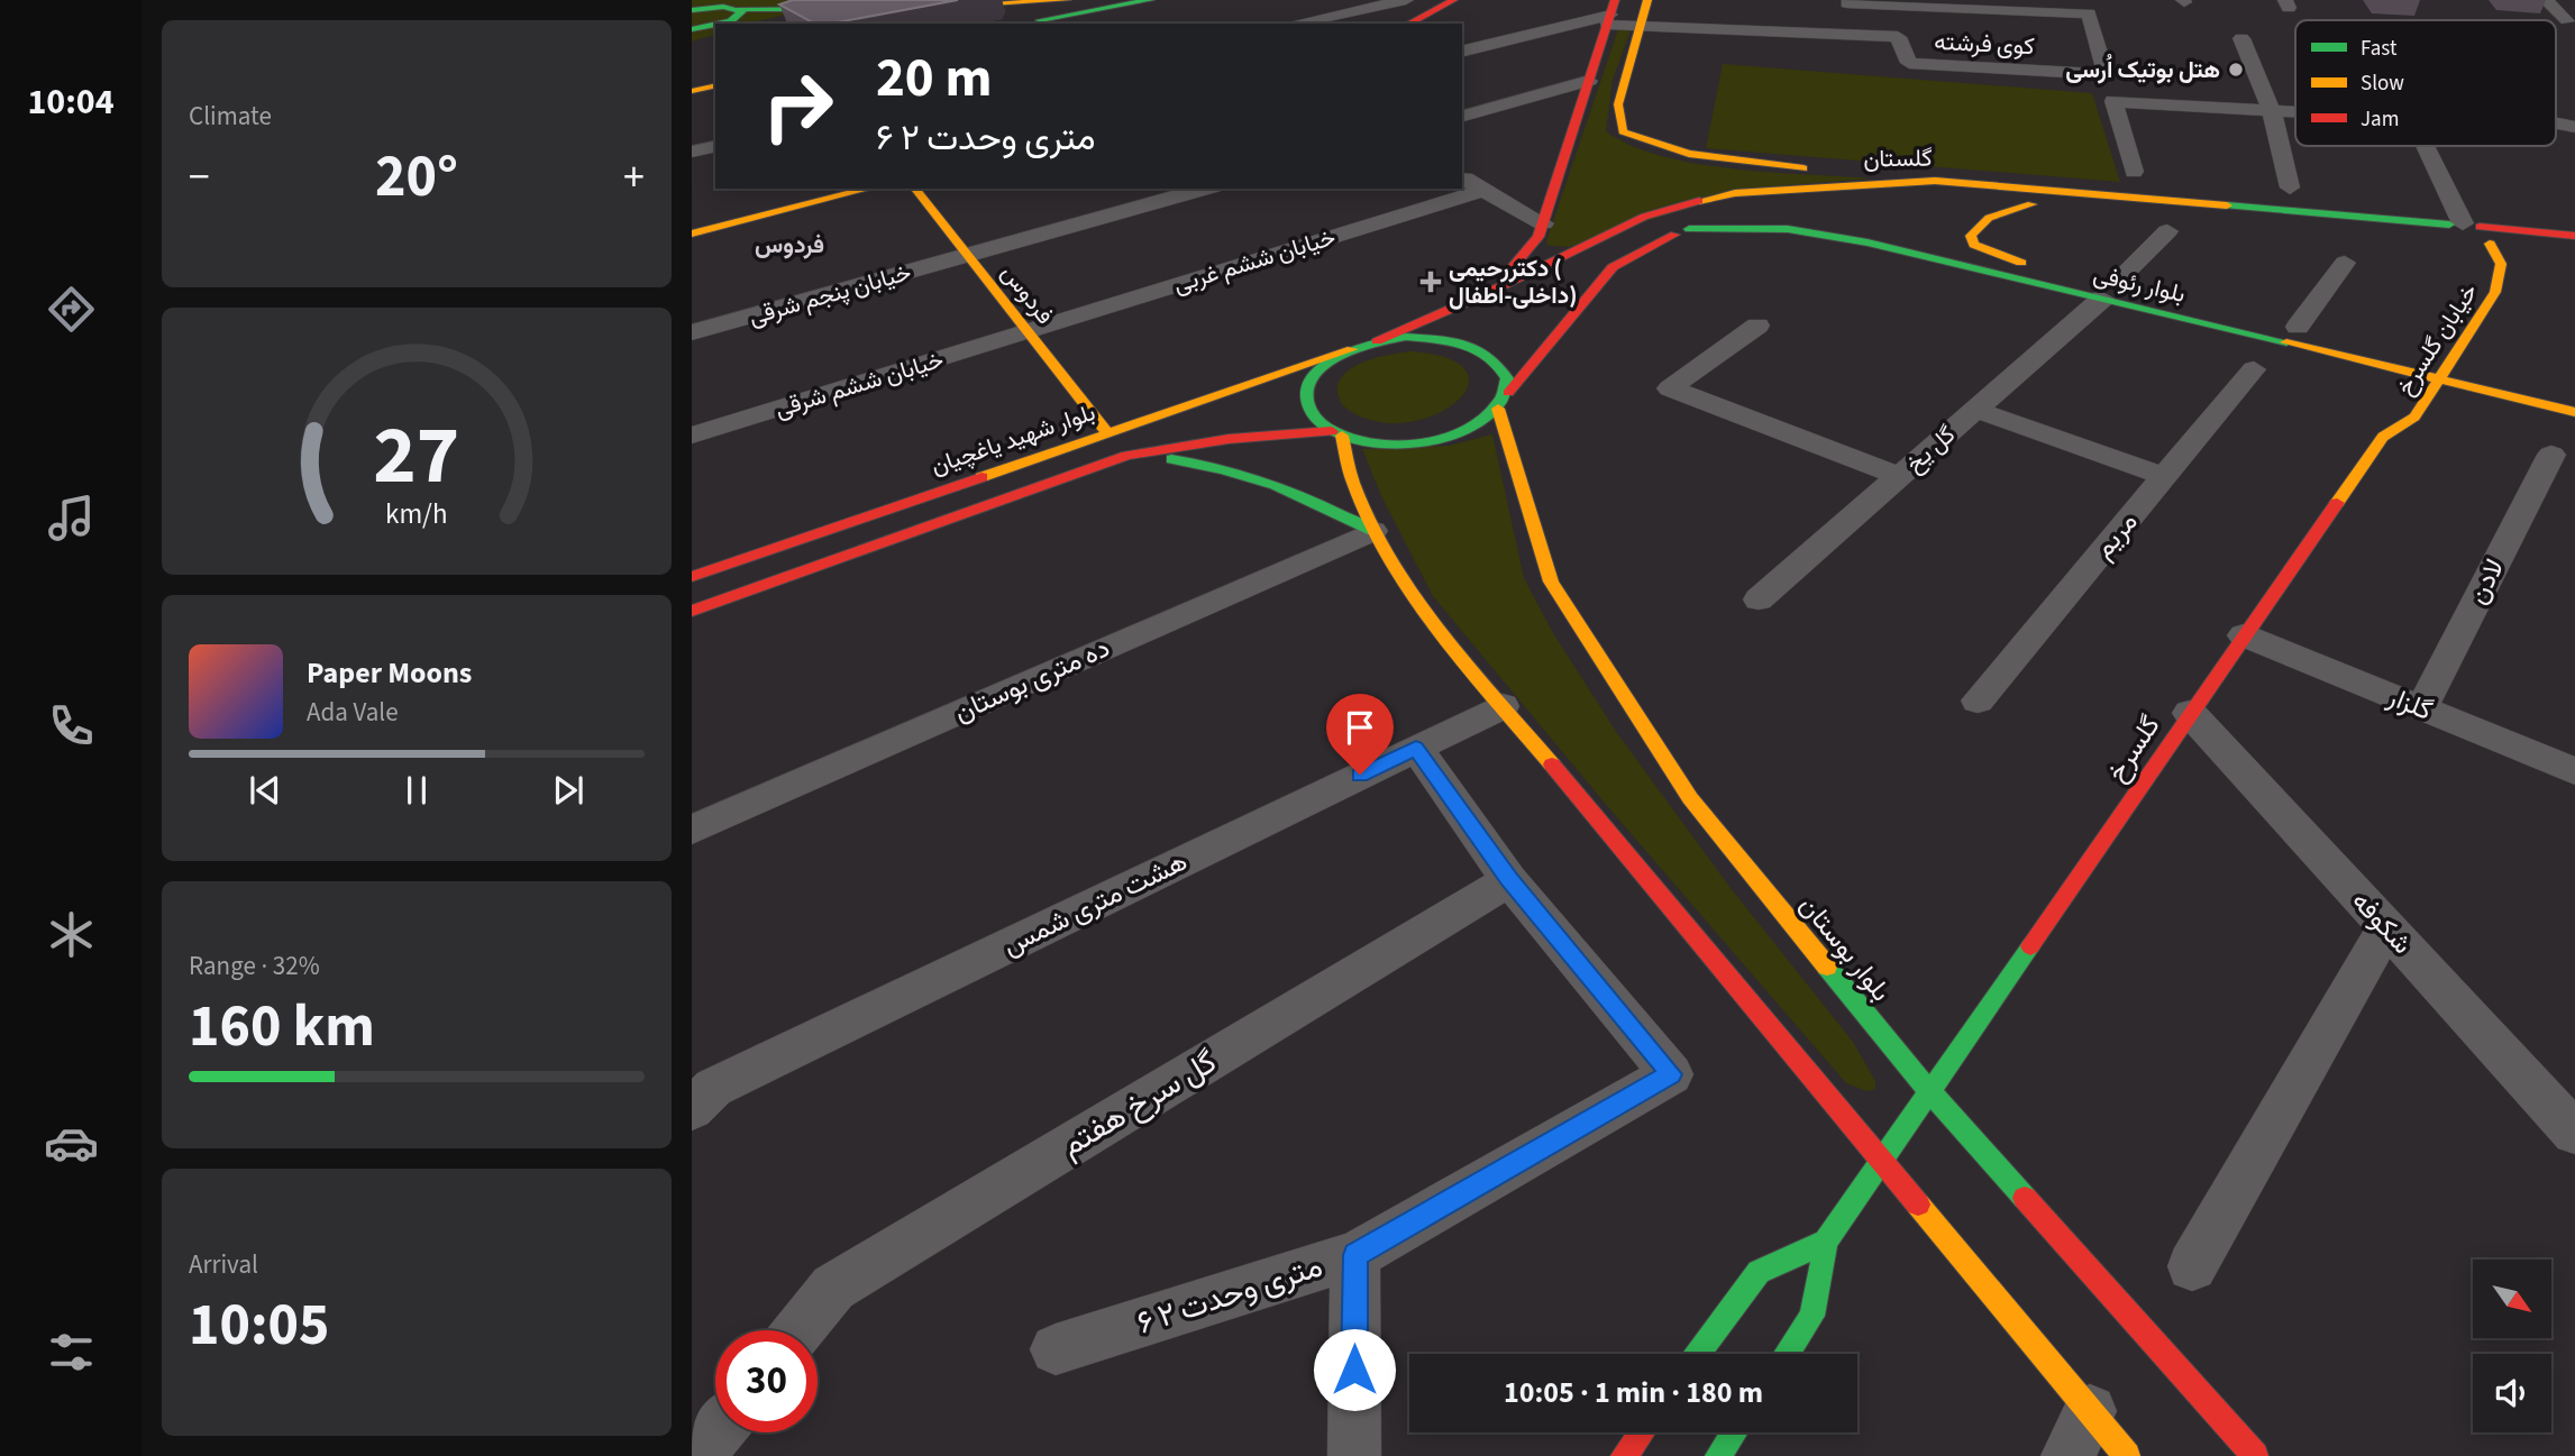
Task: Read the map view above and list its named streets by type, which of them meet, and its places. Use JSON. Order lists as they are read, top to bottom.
{
  "streets": {
    "main road": [
      "گلستان",
      "بلوار رئوفی",
      "فردوس",
      "خیابان گلسرخ",
      "بلوار شهید یاغچیان",
      "گلسرخ",
      "بلوار بوستان"
    ],
    "street": [
      "کوی فرشته",
      "خیابان ششم غربی",
      "خیابان پنجم شرقی",
      "خیابان ششم شرقی",
      "گل یخ",
      "مریم",
      "لادن",
      "ده متری بوستان",
      "گلزار",
      "هشت متری شمس",
      "شکوفه",
      "گل سرخ هفتم",
      "۶ متری وحدت ۲"
    ]
  },
  "crossings": [
    ["گلستان", "بلوار رئوفی"],
    ["گلستان", "بلوار شهید یاغچیان"],
    ["گلستان", "بلوار بوستان"],
    ["خیابان ششم غربی", "فردوس"],
    ["خیابان ششم غربی", "خیابان ششم شرقی"],
    ["بلوار رئوفی", "خیابان گلسرخ"],
    ["بلوار رئوفی", "گل یخ"],
    ["خیابان پنجم شرقی", "فردوس"],
    ["فردوس", "خیابان ششم شرقی"],
    ["فردوس", "بلوار شهید یاغچیان"],
    ["خیابان گلسرخ", "گلسرخ"],
    ["بلوار شهید یاغچیان", "بلوار بوستان"],
    ["لادن", "گلزار"],
    ["گلزار", "گلسرخ"],
    ["گلسرخ", "شکوفه"],
    ["گلسرخ", "بلوار بوستان"],
    ["گل سرخ هفتم", "۶ متری وحدت ۲"]
  ],
  "districts": ["فردوس"],
  "places": {
    "other": ["هتل بوتیک اُرسی"],
    "health": ["دکتررحیمی ( داخلی-اطفال)"]
  },
  "legend": ["Fast", "Slow", "Jam"],
  "north": "bottom right",
  "page": {
    "tabs": "10:04",
    "tile": [
      "Climate",
      ["Range · 32%", "160 km"],
      ["Arrival", "10:05"]
    ],
    "turn": ["20 m", "۶ متری وحدت ۲"],
    "heat": ["−", "20°", "+"],
    "song": ["Paper Moons", "Ada Vale"],
    "limit": "30",
    "trip": "10:05 · 1 min · 180 m",
    "gauge": ["27", "km/h"]
  }
}
